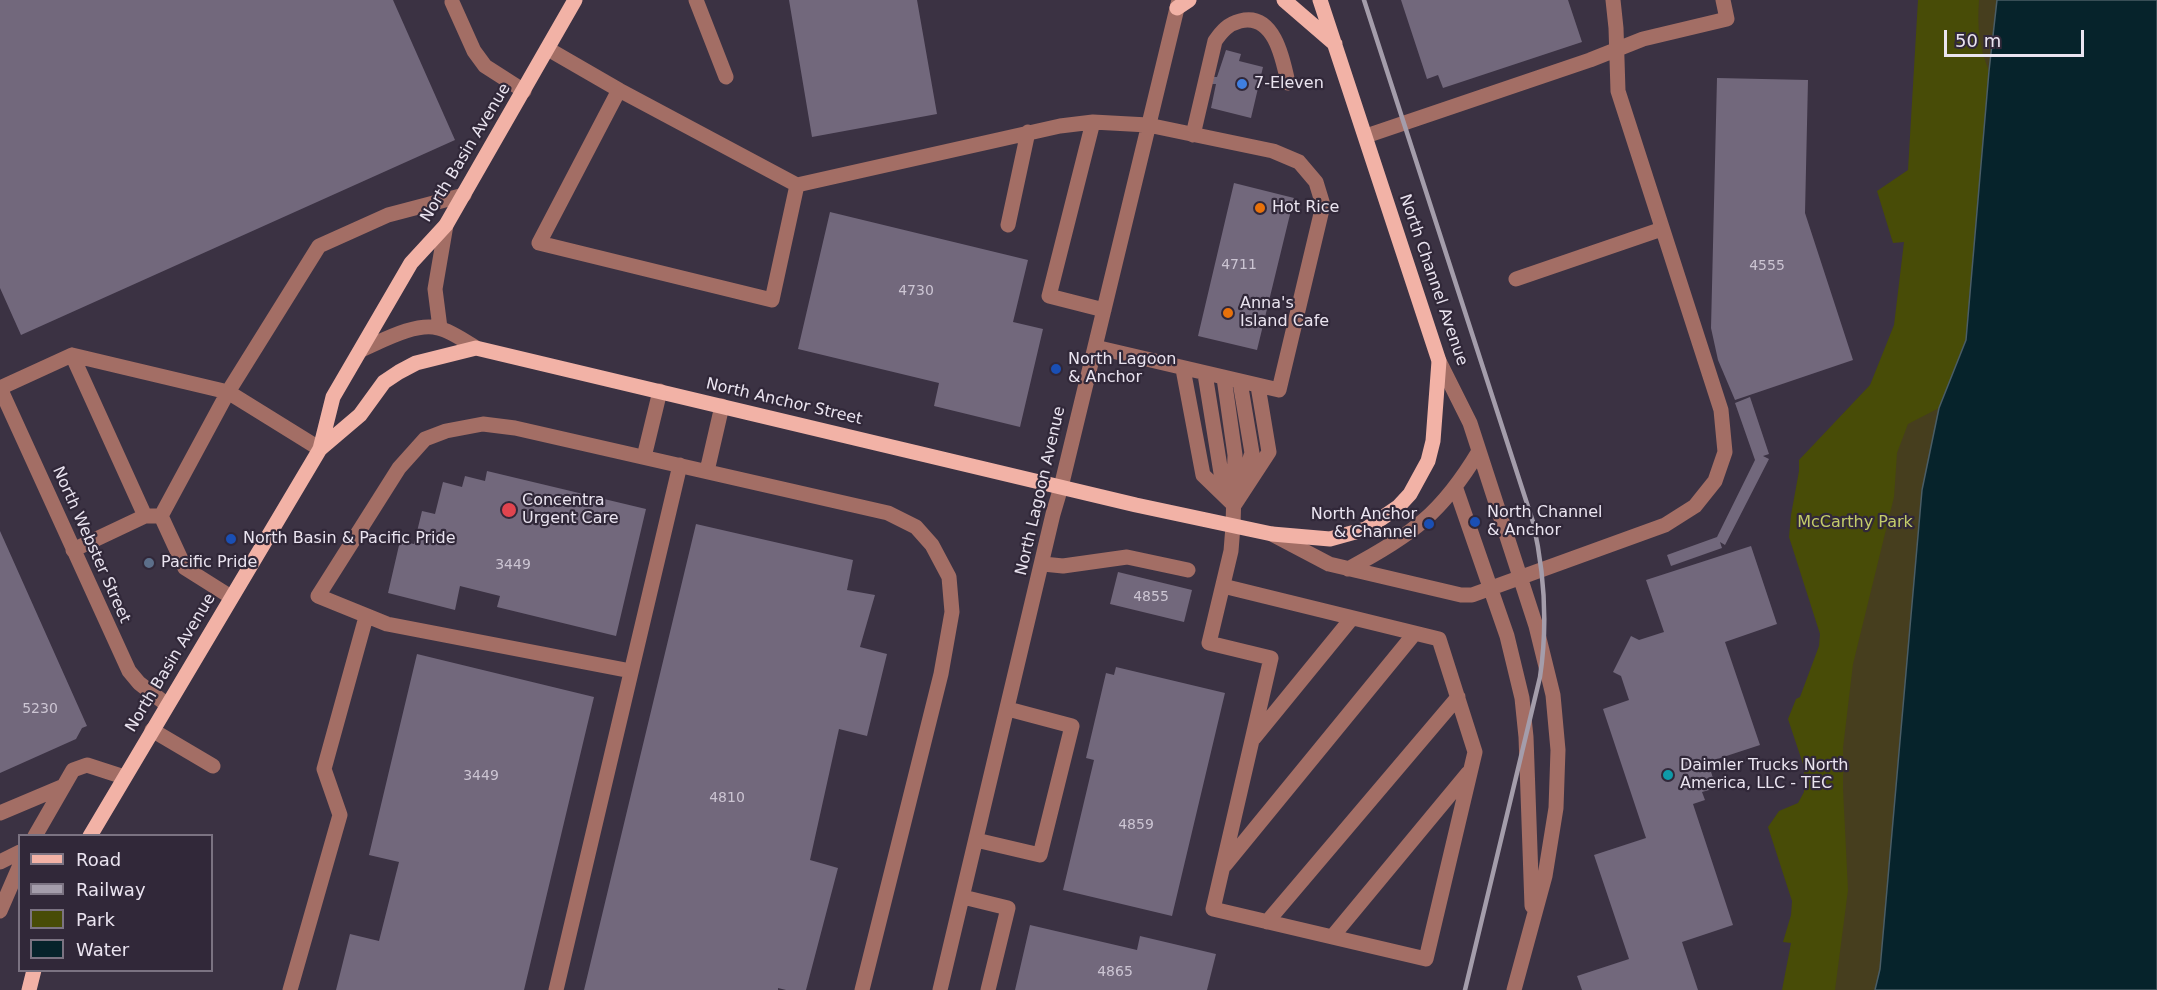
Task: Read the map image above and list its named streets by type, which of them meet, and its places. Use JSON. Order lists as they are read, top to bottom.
{
  "streets": {
    "main road": ["North Basin Avenue", "North Channel Avenue", "North Anchor Street"],
    "street": ["North Lagoon Avenue", "North Webster Street"]
  },
  "crossings": [
    ["North Basin Avenue", "North Anchor Street"],
    ["North Basin Avenue", "North Webster Street"],
    ["North Channel Avenue", "North Anchor Street"],
    ["North Anchor Street", "North Lagoon Avenue"]
  ],
  "parks": ["McCarthy Park"],
  "places": [
    "7-Eleven",
    "Hot Rice",
    "Anna's Island Cafe",
    "North Lagoon & Anchor",
    "Concentra Urgent Care",
    "North Channel & Anchor",
    "North Anchor & Channel",
    "North Basin & Pacific Pride",
    "Pacific Pride",
    "Daimler Trucks North America, LLC - TEC"
  ],
  "house_numbers": [
    "4711",
    "4555",
    "4730",
    "3449",
    "4855",
    "5230",
    "3449",
    "4810",
    "4859",
    "4865"
  ],
  "legend": [
    "Road",
    "Railway",
    "Park",
    "Water"
  ],
  "scale_bar": "50 m"
}
